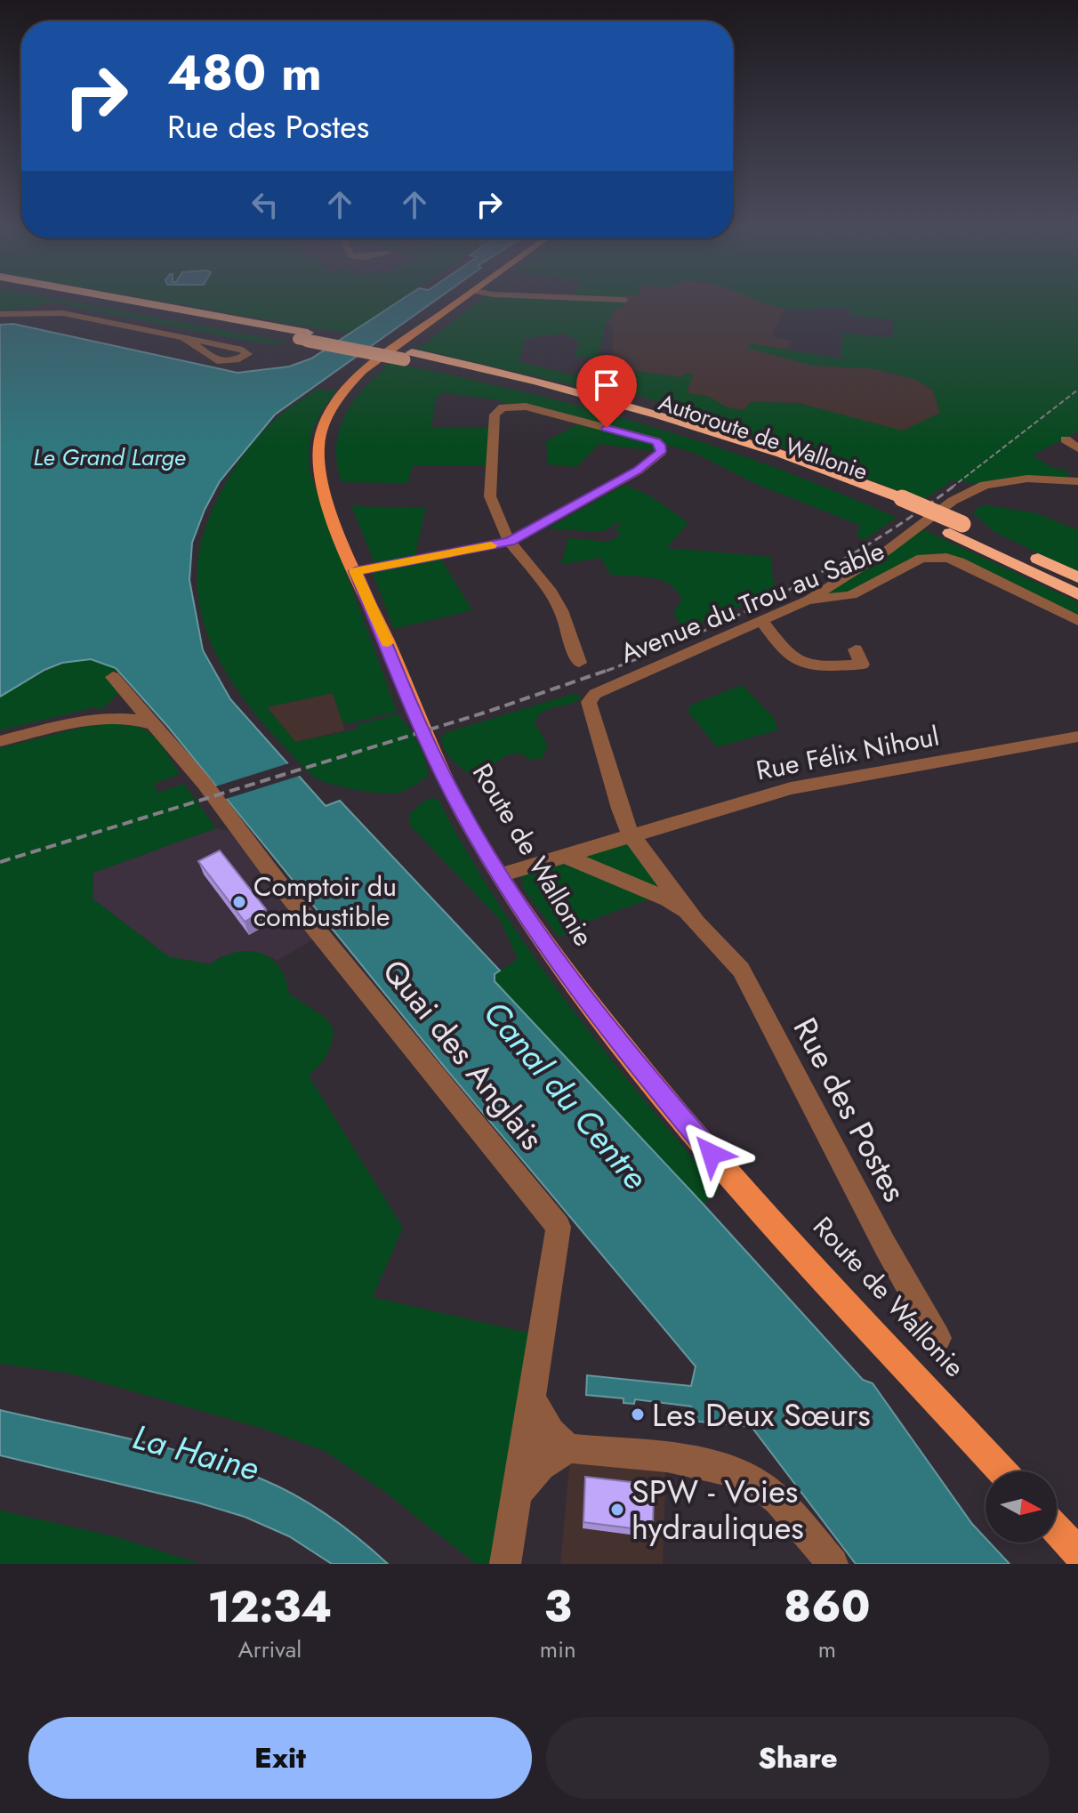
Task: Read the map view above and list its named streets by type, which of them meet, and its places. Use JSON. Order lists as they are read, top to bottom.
{
  "streets": {
    "highway": ["Autoroute de Wallonie"],
    "main road": ["Route de Wallonie"],
    "street": [
      "Avenue du Trou au Sable",
      "Rue Félix Nihoul",
      "Quai des Anglais",
      "Rue des Postes"
    ]
  },
  "crossings": [
    ["Avenue du Trou au Sable", "Rue des Postes"],
    ["Rue Félix Nihoul", "Rue des Postes"]
  ],
  "water": ["Le Grand Large", "Canal du Centre", "La Haine"],
  "places": ["Comptoir du combustible", "Les Deux Sœurs", "SPW - Voies hydrauliques"],
  "north": "right",
  "page": {
    "turn": ["480 m", "Rue des Postes"],
    "eta": [
      "12:34",
      "Arrival",
      "3",
      "min",
      "860",
      "m"
    ],
    "buttons": ["Exit", "Share"]
  }
}
